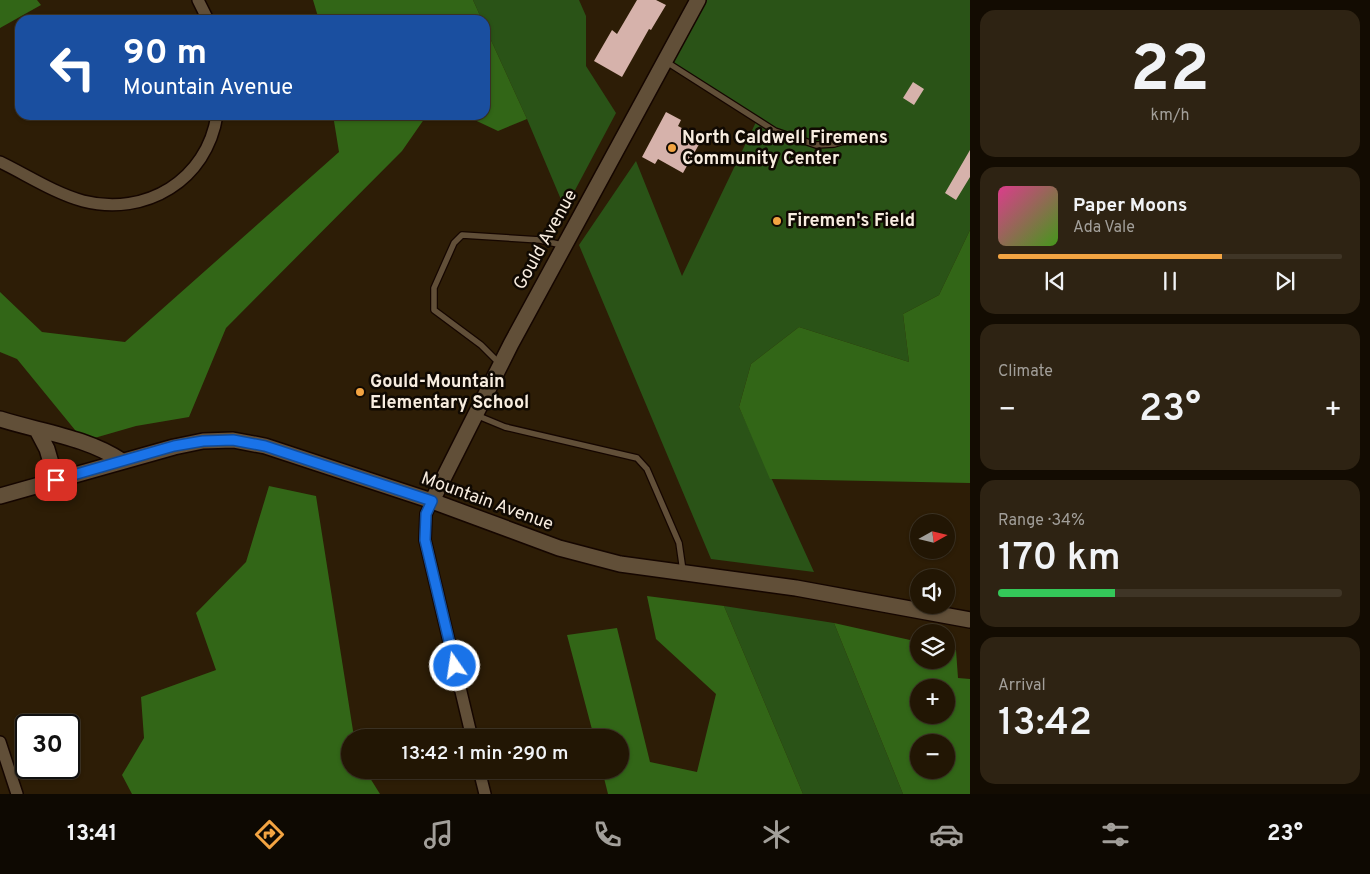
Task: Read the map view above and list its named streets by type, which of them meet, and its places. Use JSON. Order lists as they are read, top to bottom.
{
  "streets": {
    "street": ["Gould Avenue", "Mountain Avenue"]
  },
  "crossings": [
    ["Gould Avenue", "Mountain Avenue"]
  ],
  "places": ["North Caldwell Firemens Community Center", "Firemen's Field", "Gould-Mountain Elementary School"],
  "north": "right",
  "page": {
    "tile": [
      ["22", "km/h"],
      "Climate",
      ["Range · 34%", "170 km"],
      ["Arrival", "13:42"]
    ],
    "turn": ["90 m", "Mountain Avenue"],
    "song": ["Paper Moons", "Ada Vale"],
    "heat": ["−", "23°", "+"],
    "map_buttons": ["+", "−"],
    "limit": "30",
    "trip": "13:42 · 1 min · 290 m",
    "tabs": ["13:41", "23°"]
  }
}
